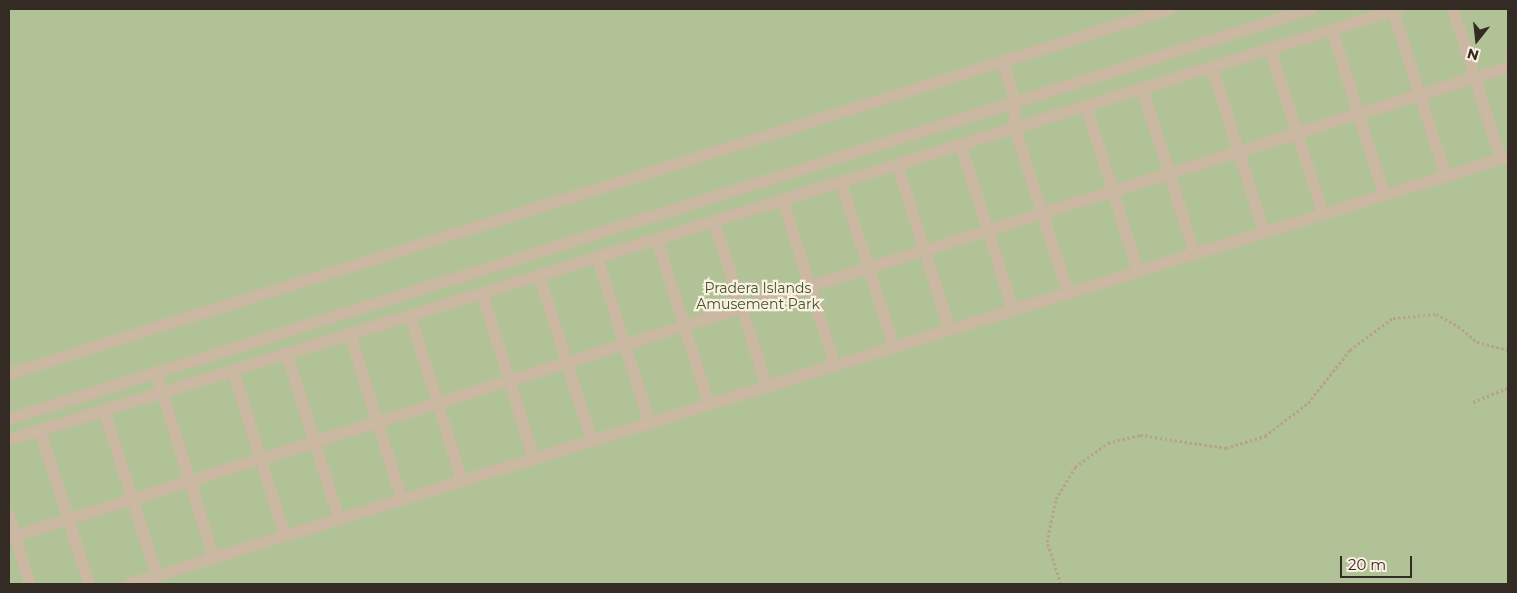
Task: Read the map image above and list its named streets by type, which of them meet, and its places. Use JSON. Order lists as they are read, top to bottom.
{
  "parks": ["Pradera Islands Amusement Park"],
  "scale_bar": "20 m",
  "north": "bottom"
}
